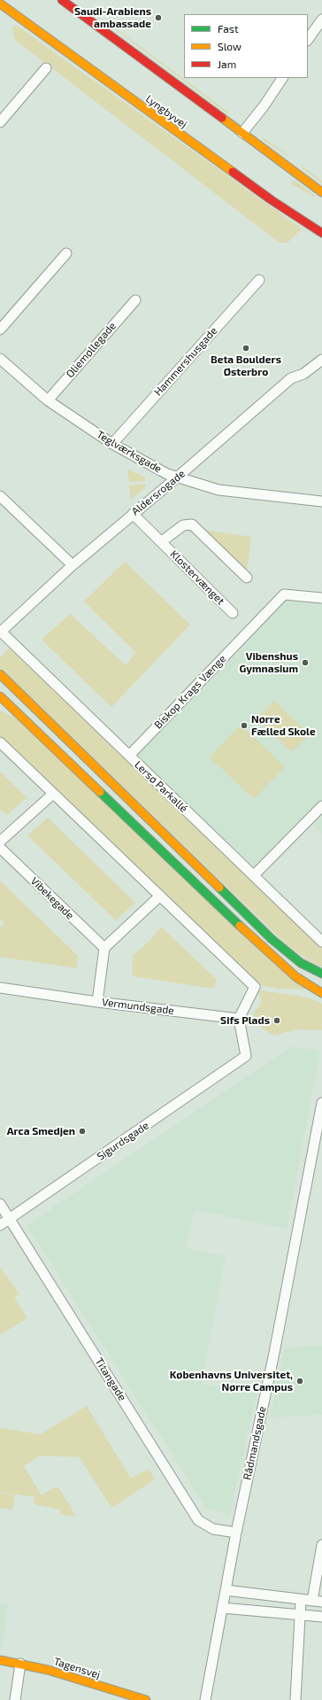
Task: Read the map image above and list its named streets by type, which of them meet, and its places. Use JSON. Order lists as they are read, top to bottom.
{
  "streets": {
    "street": [
      "Lyngbyvej",
      "Oliemøllegade",
      "Hammershusgade",
      "Teglværksgade",
      "Aldersrogade",
      "Klostervænget",
      "Biskop Krags Vænge",
      "Lersø Parkallé",
      "Vibekegade",
      "Vermundsgade",
      "Sigurdsgade",
      "Titangade",
      "Rådmandsgade",
      "Tagensvej"
    ]
  },
  "crossings": [
    ["Oliemøllegade", "Teglværksgade"],
    ["Hammershusgade", "Teglværksgade"],
    ["Teglværksgade", "Aldersrogade"],
    ["Aldersrogade", "Klostervænget"],
    ["Aldersrogade", "Lersø Parkallé"],
    ["Biskop Krags Vænge", "Lersø Parkallé"],
    ["Vermundsgade", "Sigurdsgade"],
    ["Sigurdsgade", "Titangade"],
    ["Titangade", "Rådmandsgade"]
  ],
  "places": [
    "Saudi-Arabiens ambassade",
    "Beta Boulders Østerbro",
    "Vibenshus Gymnasium",
    "Nørre Fælled Skole",
    "Sifs Plads",
    "Arca Smedjen",
    "Københavns Universitet, Nørre Campus"
  ],
  "legend": ["Fast", "Slow", "Jam"]
}
